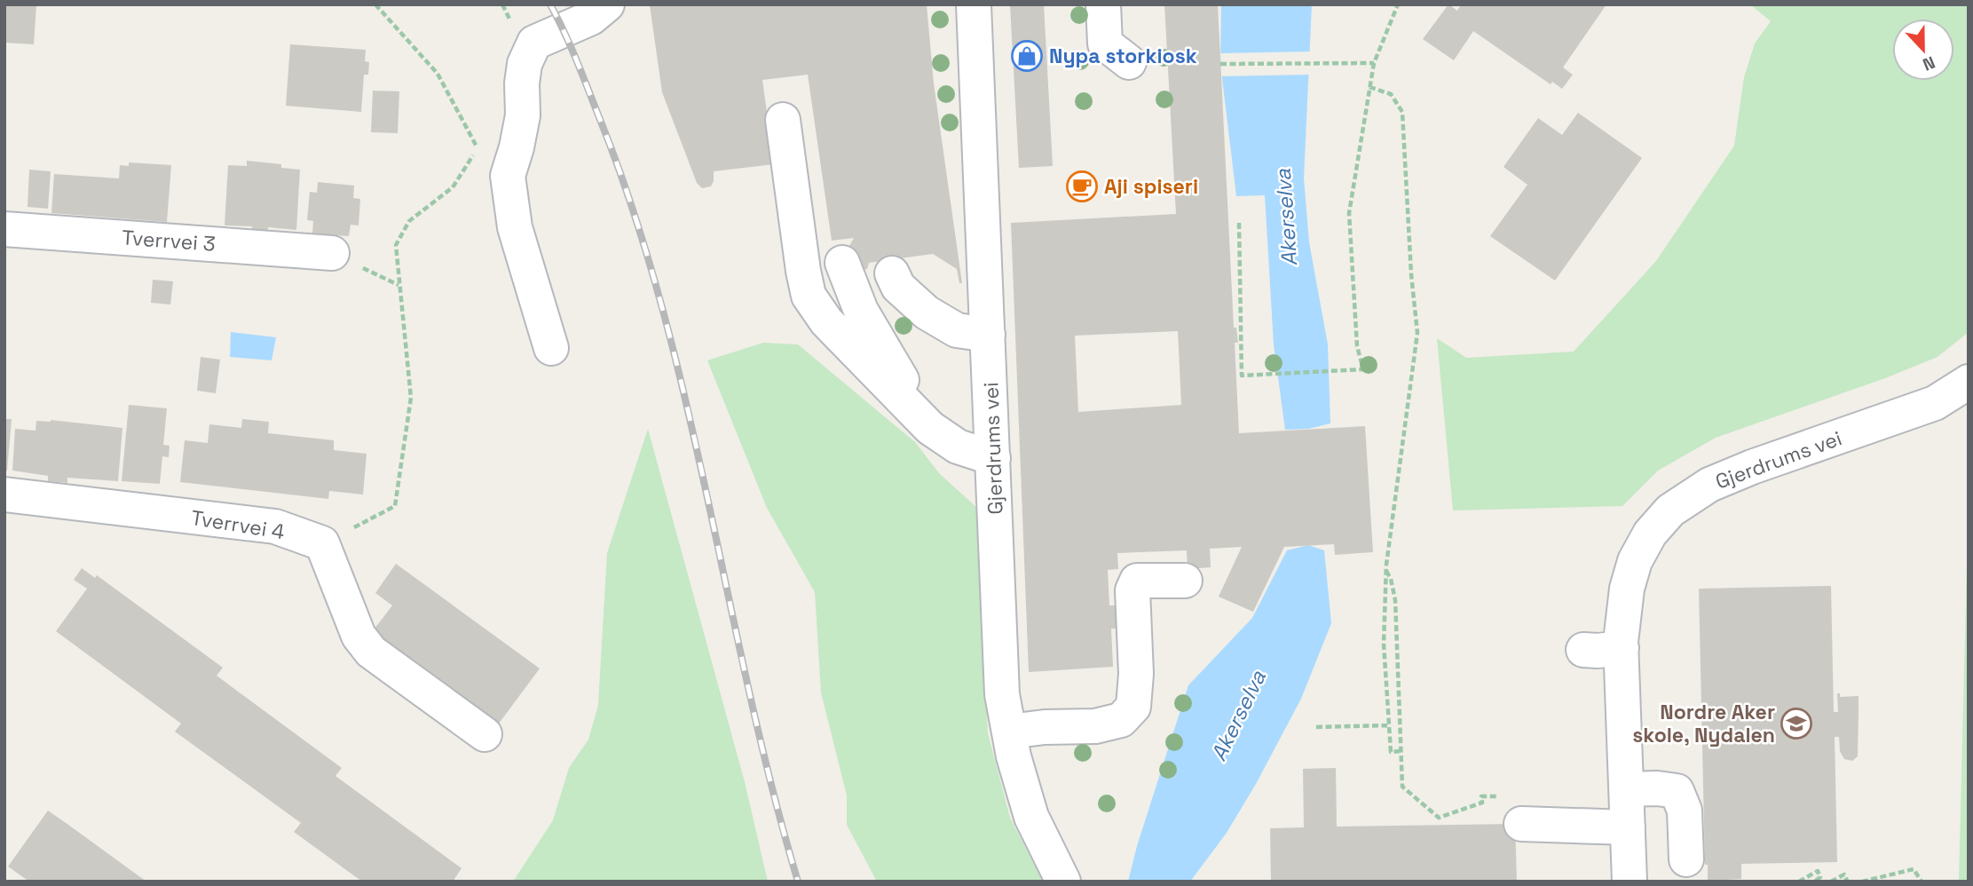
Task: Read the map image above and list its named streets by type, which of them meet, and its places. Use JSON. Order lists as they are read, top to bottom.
{
  "streets": {
    "street": ["Tverrvei 3", "Gjerdrums vei", "Tverrvei 4"]
  },
  "water": ["Akerselva"],
  "places": {
    "shop": ["Nypa storkiosk"],
    "cafe": ["Aji spiseri"],
    "school or university": ["Nordre Aker skole, Nydalen"]
  },
  "north": "bottom"
}
